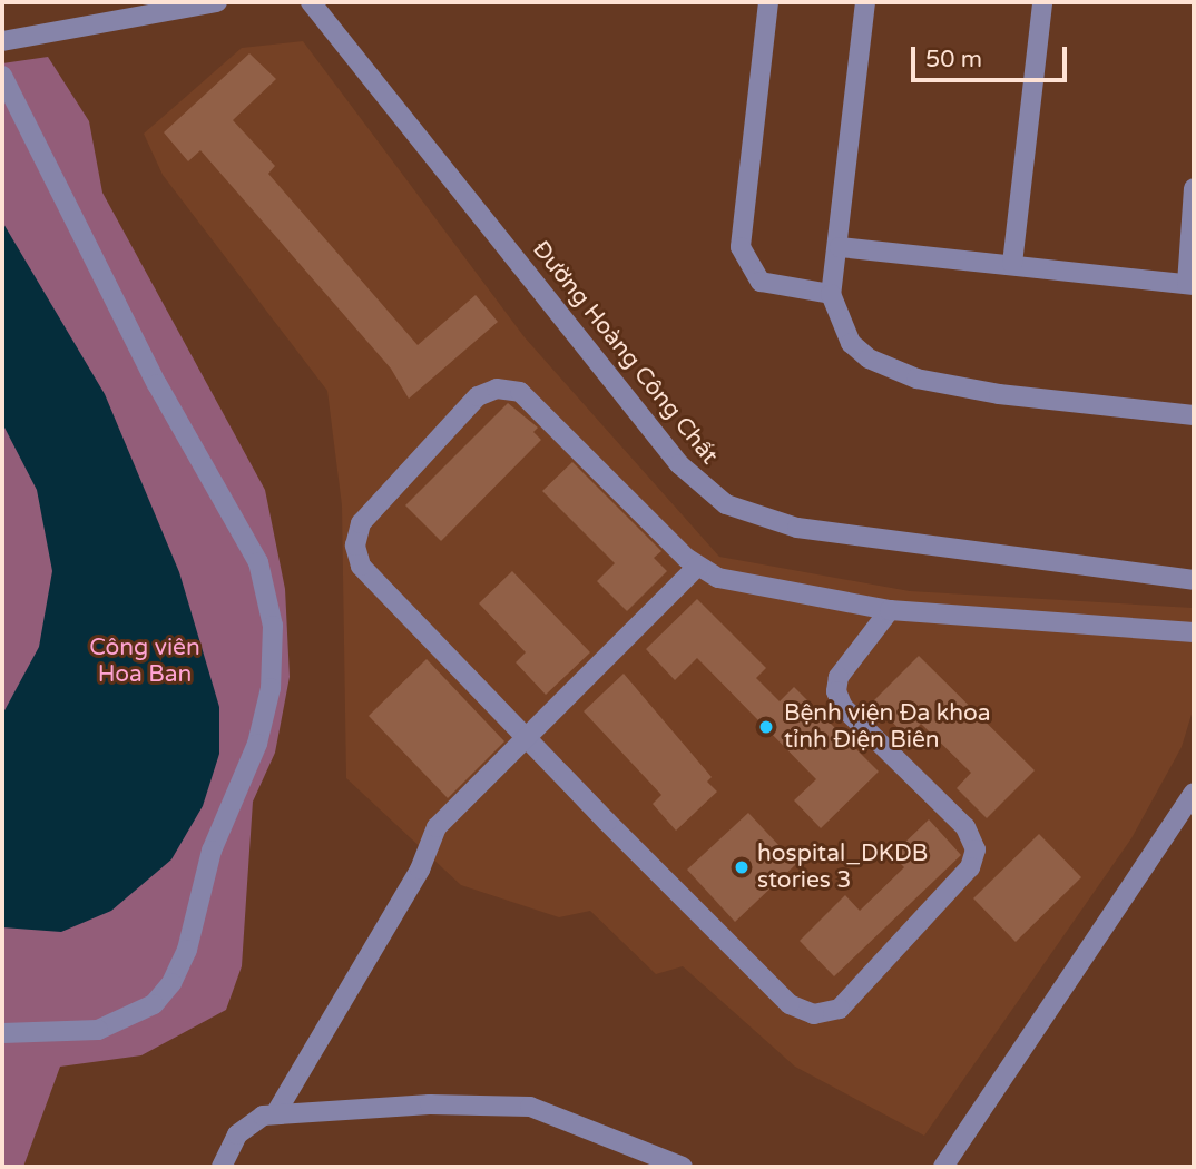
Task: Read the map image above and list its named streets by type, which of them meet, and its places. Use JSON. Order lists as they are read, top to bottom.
{
  "streets": {
    "street": ["Đường Hoàng Công Chất"]
  },
  "parks": ["Công viên Hoa Ban"],
  "places": ["Bệnh viện Đa khoa tỉnh Điện Biên", "hospital_DKDB stories 3"],
  "scale_bar": "50 m"
}
